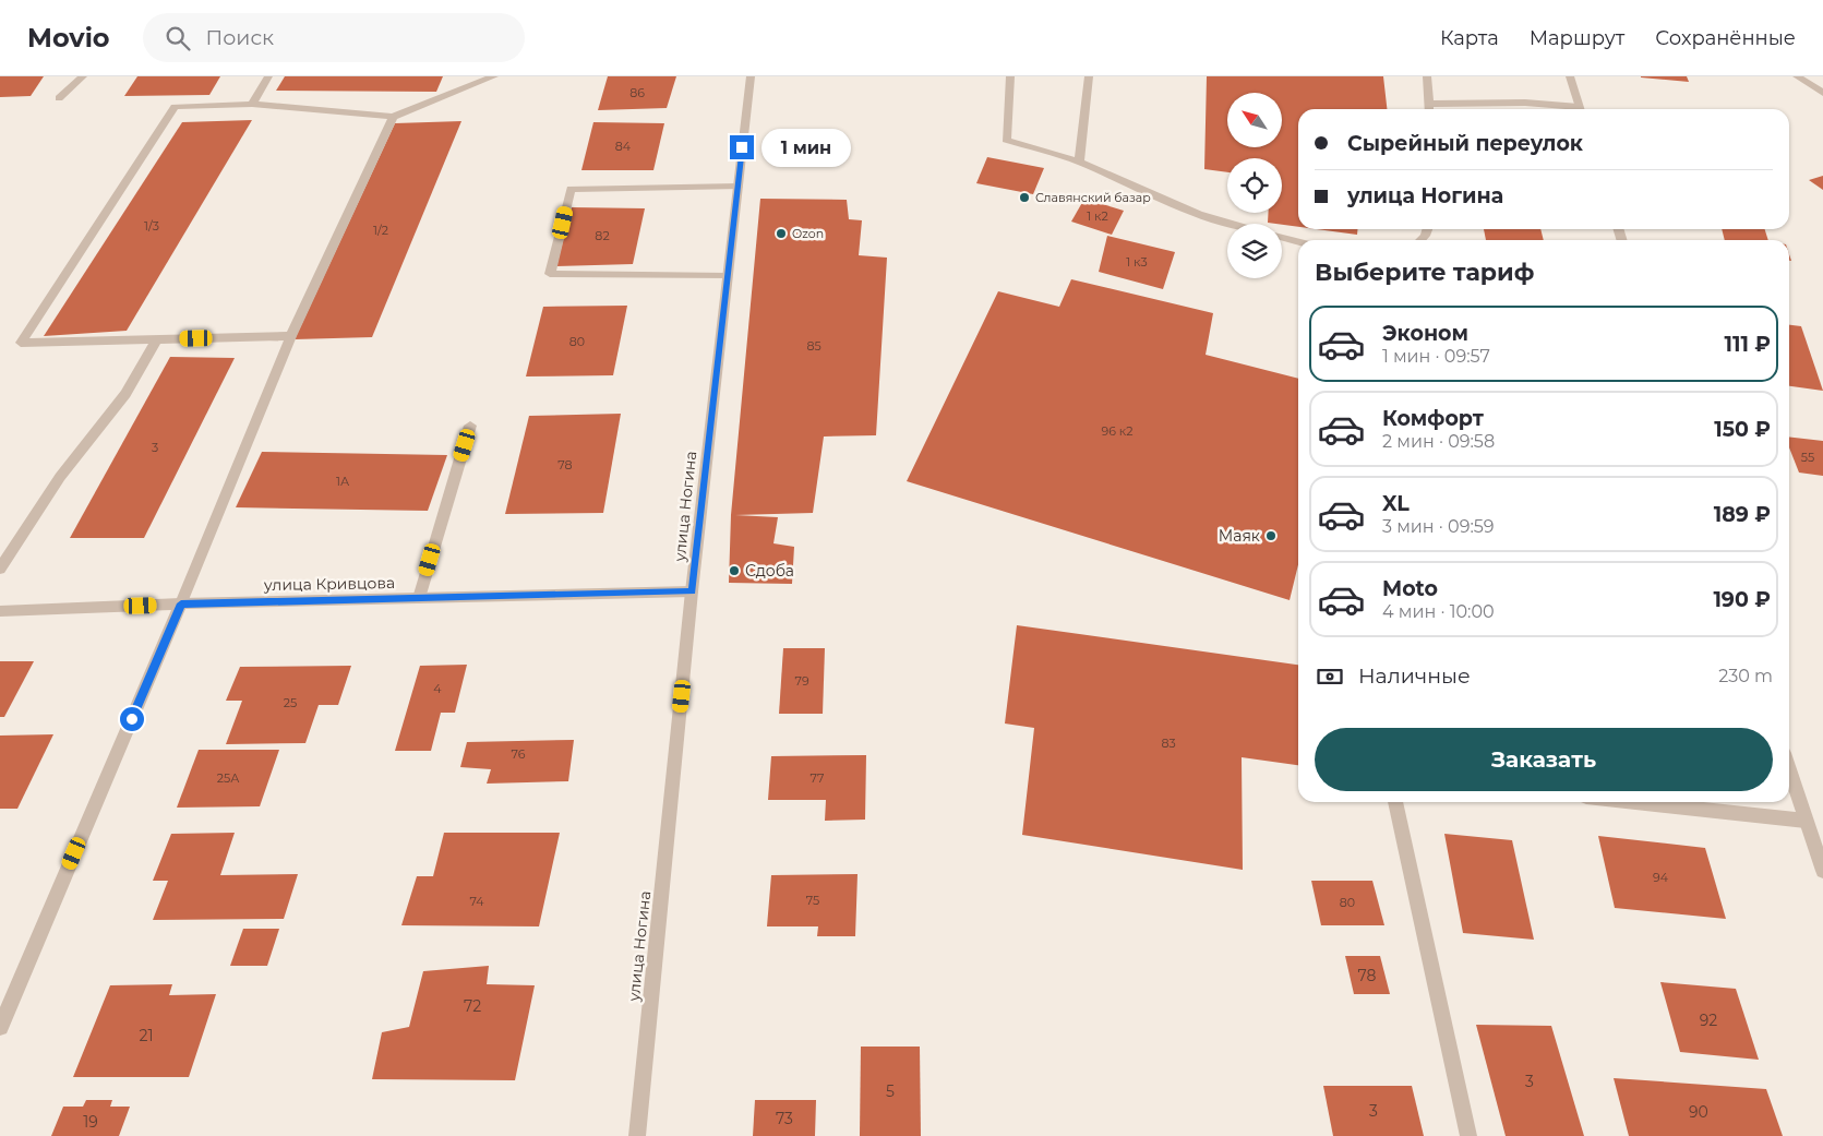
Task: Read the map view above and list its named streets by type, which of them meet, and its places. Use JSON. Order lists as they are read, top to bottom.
{
  "streets": {
    "street": ["улица Ногина", "улица Кривцова"]
  },
  "crossings": [
    ["улица Ногина", "улица Кривцова"]
  ],
  "places": [
    "Славянский базар",
    "Ozon",
    "Маяк",
    "Сдоба"
  ],
  "house_numbers": [
    "86",
    "84",
    "1 к2",
    "1/3",
    "1/2",
    "82",
    "1 к3",
    "80",
    "85",
    "96 к2",
    "3",
    "55",
    "78",
    "1А",
    "79",
    "4",
    "25",
    "83",
    "76",
    "25А",
    "77",
    "94",
    "75",
    "74",
    "80",
    "78",
    "72",
    "92",
    "21",
    "3",
    "5",
    "3",
    "90",
    "73",
    "19"
  ],
  "north": "top left",
  "page": {
    "header": "Movio",
    "search": "Поиск",
    "nav": ["Карта", "Маршрут", "Сохранённые"],
    "banner": ["Сырейный переулок", "улица Ногина"],
    "bubble": "1 мин",
    "heading": "Выберите тариф",
    "list": [
      {
        "name": "Эконом",
        "note": "1 мин · 09:57",
        "value": "111 ₽"
      },
      {
        "name": "Комфорт",
        "note": "2 мин · 09:58",
        "value": "150 ₽"
      },
      {
        "name": "XL",
        "note": "3 мин · 09:59",
        "value": "189 ₽"
      },
      {
        "name": "Moto",
        "note": "4 мин · 10:00",
        "value": "190 ₽"
      }
    ],
    "pay": ["Наличные", "230 m"],
    "buttons": "Заказать"
  }
}
